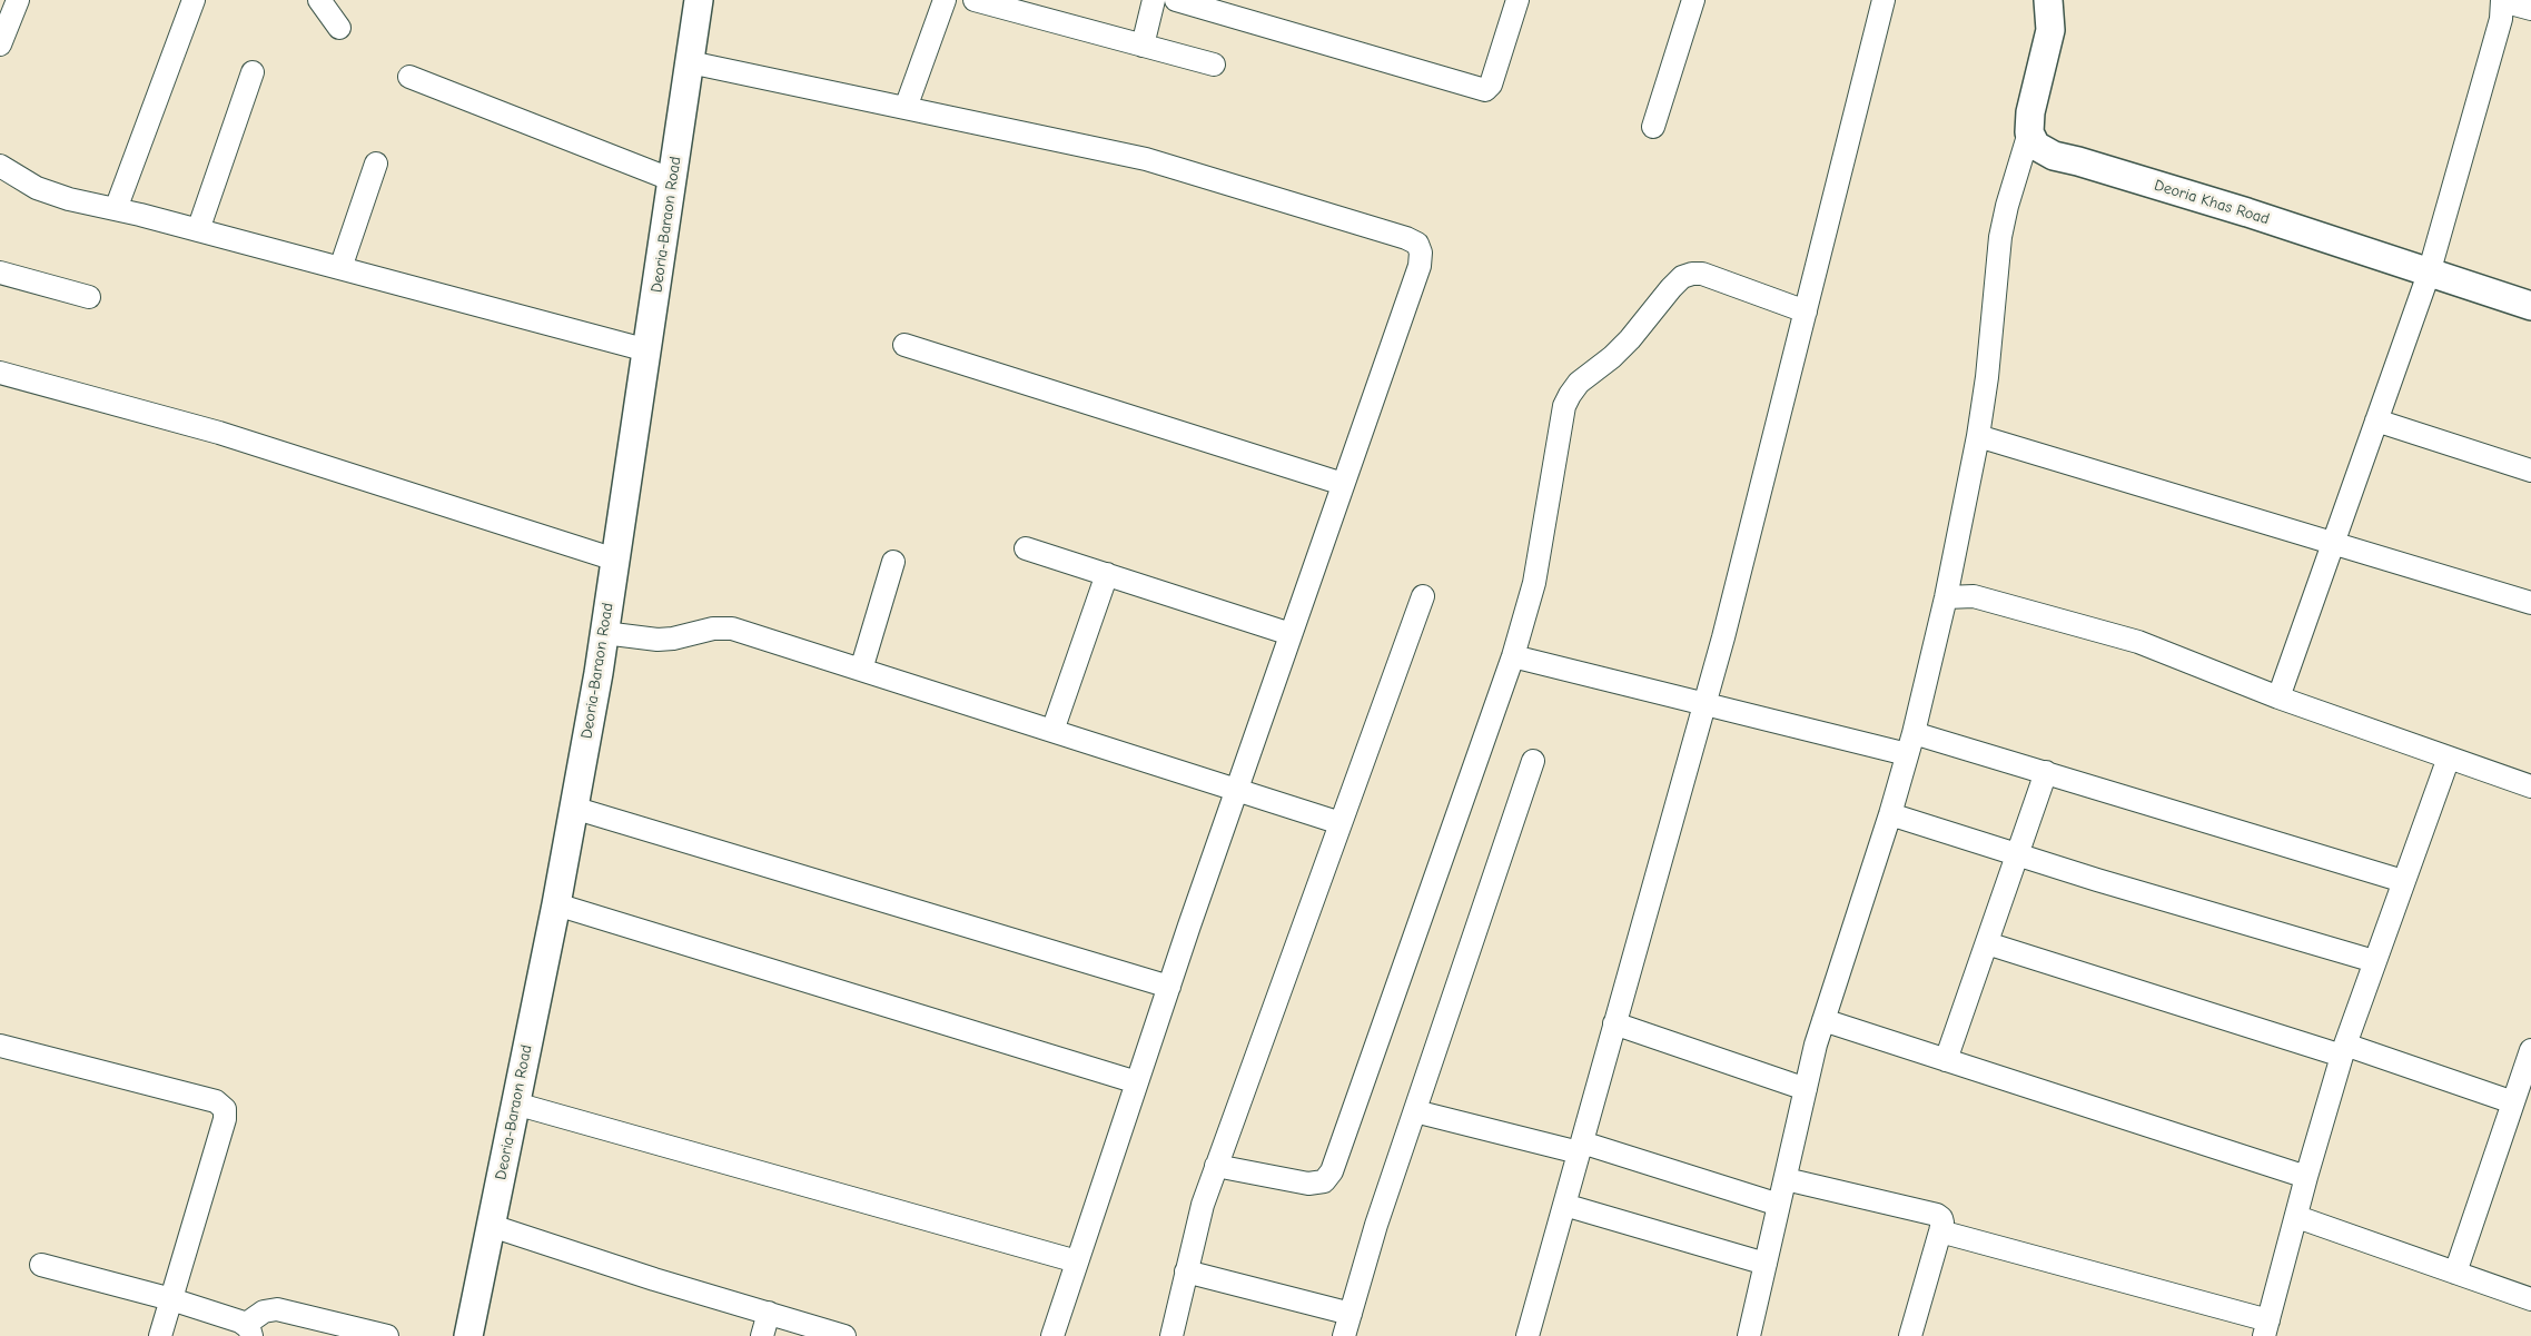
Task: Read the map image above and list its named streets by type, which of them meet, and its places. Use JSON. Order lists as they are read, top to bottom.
{
  "streets": {
    "street": ["Deoria Khas Road", "Deoria-Baraon Road"]
  }
}
